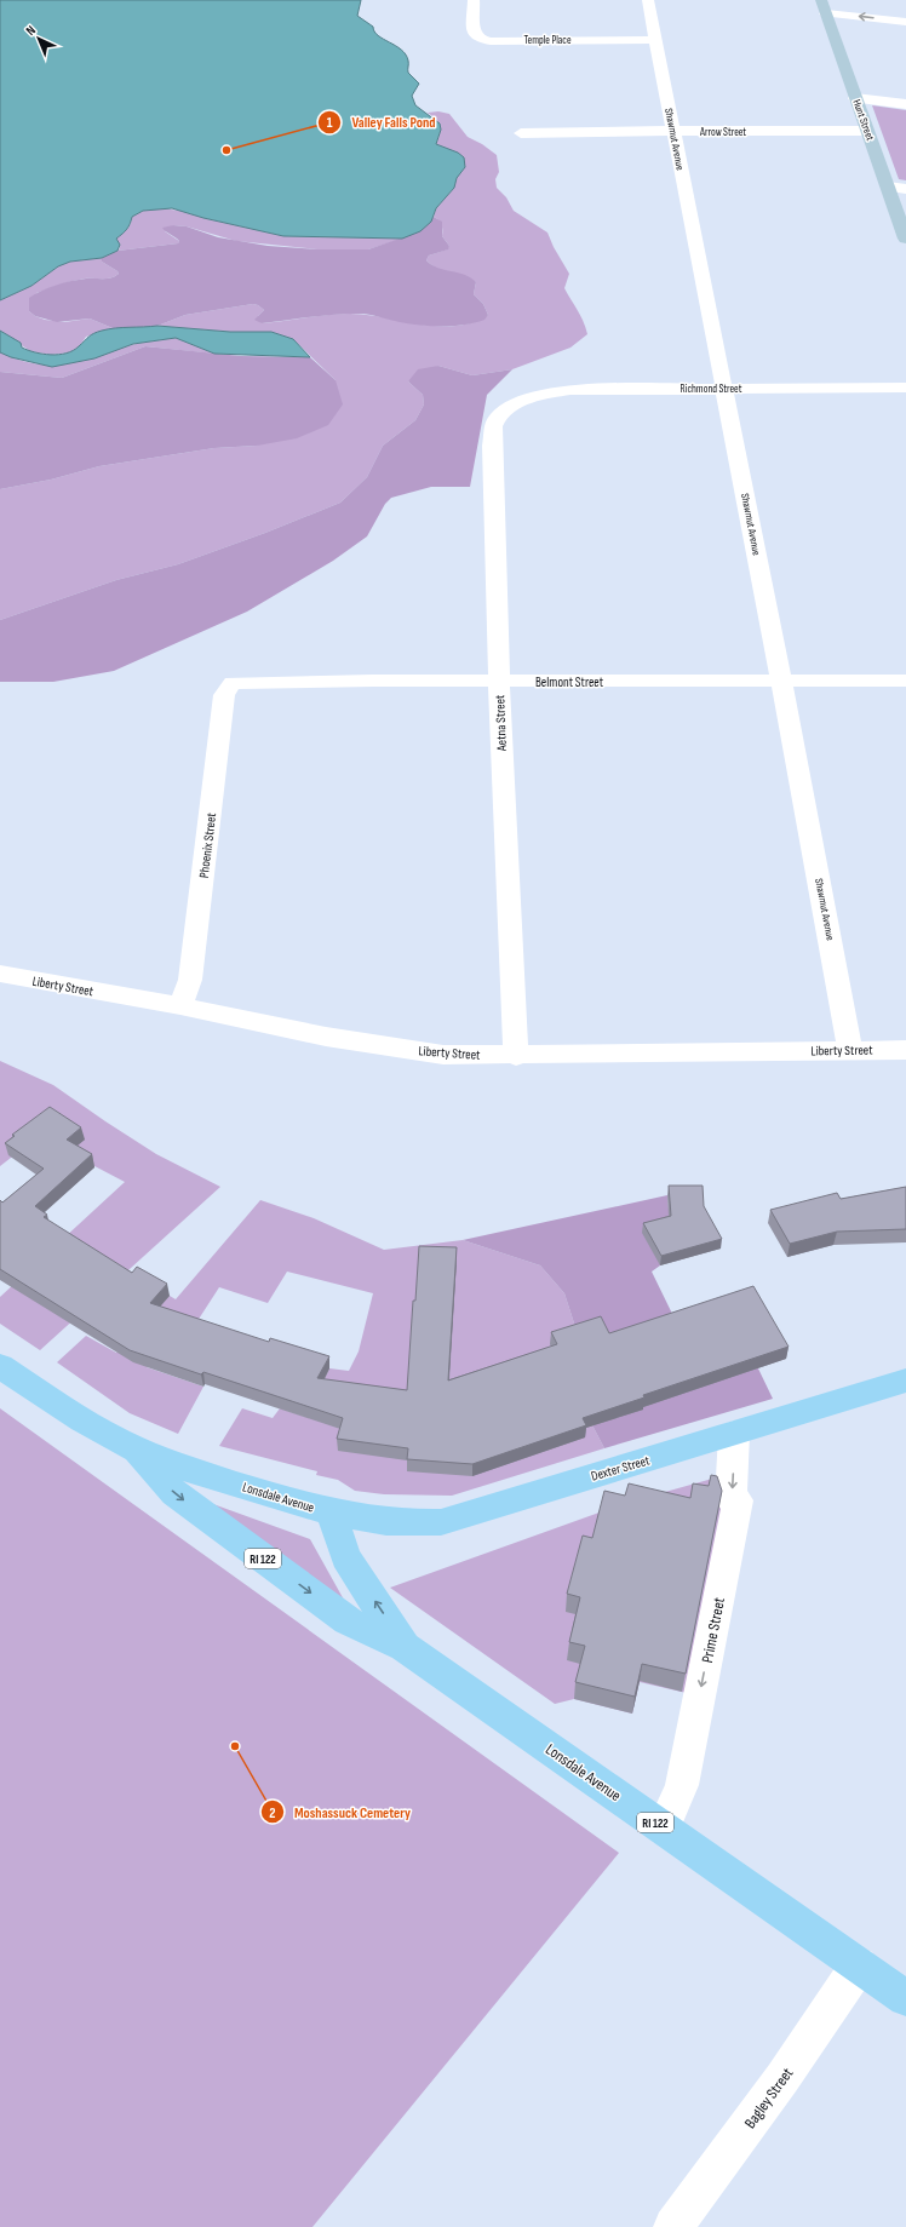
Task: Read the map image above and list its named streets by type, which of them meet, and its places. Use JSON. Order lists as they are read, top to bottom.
{
  "streets": {
    "main road": [
      "Hunt Street",
      "Dexter Street",
      "Lonsdale Avenue",
      "RI 122"
    ],
    "street": [
      "Temple Place",
      "Arrow Street",
      "Shawmut Avenue",
      "Richmond Street",
      "Belmont Street",
      "Aetna Street",
      "Phoenix Street",
      "Liberty Street",
      "Prime Street",
      "Bagley Street"
    ]
  },
  "crossings": [
    ["Temple Place", "Shawmut Avenue"],
    ["Hunt Street", "Arrow Street"],
    ["Arrow Street", "Shawmut Avenue"],
    ["Shawmut Avenue", "Richmond Street"],
    ["Shawmut Avenue", "Belmont Street"],
    ["Shawmut Avenue", "Liberty Street"],
    ["Richmond Street", "Aetna Street"],
    ["Belmont Street", "Aetna Street"],
    ["Belmont Street", "Phoenix Street"],
    ["Aetna Street", "Liberty Street"],
    ["Phoenix Street", "Liberty Street"],
    ["Dexter Street", "Lonsdale Avenue"],
    ["Dexter Street", "Prime Street"],
    ["Lonsdale Avenue", "Prime Street"],
    ["Lonsdale Avenue", "Bagley Street"]
  ],
  "one_way": ["Prime Street"],
  "places": ["Valley Falls Pond", "Moshassuck Cemetery"],
  "north": "top left"
}
